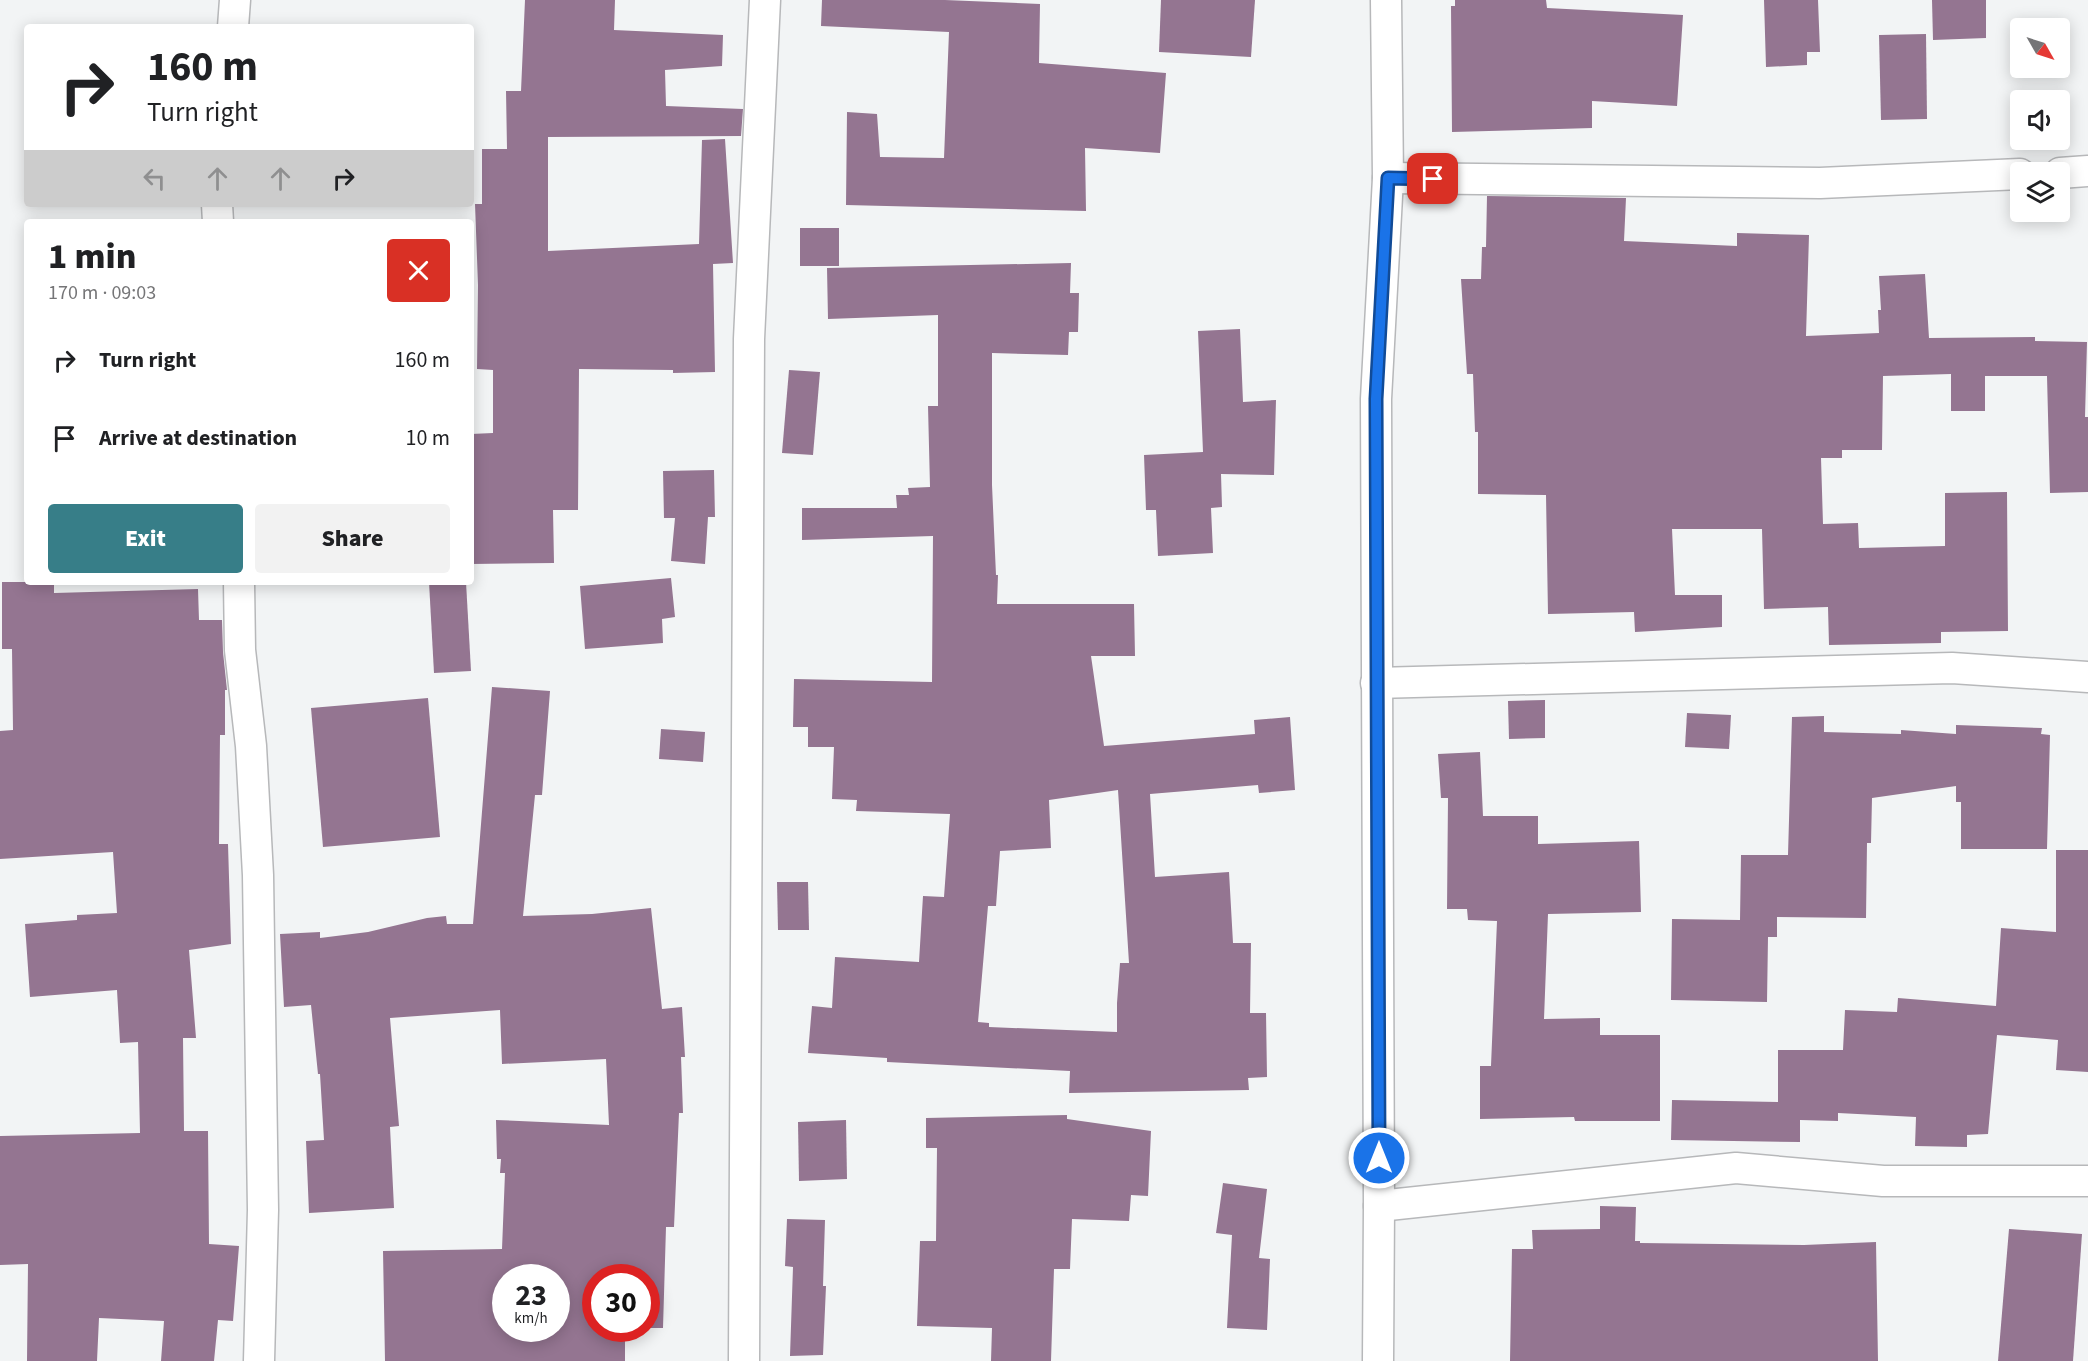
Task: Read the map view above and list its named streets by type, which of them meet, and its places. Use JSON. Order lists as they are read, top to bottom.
{
  "north": "bottom right",
  "page": {
    "turn": ["160 m", "Turn right"],
    "heading": ["1 min", "170 m · 09:03"],
    "list": [
      {
        "name": "Turn right",
        "value": "160 m"
      },
      {
        "name": "Arrive at destination",
        "value": "10 m"
      }
    ],
    "buttons": ["Exit", "Share"],
    "speed": "23 km/h",
    "limit": "30"
  }
}
